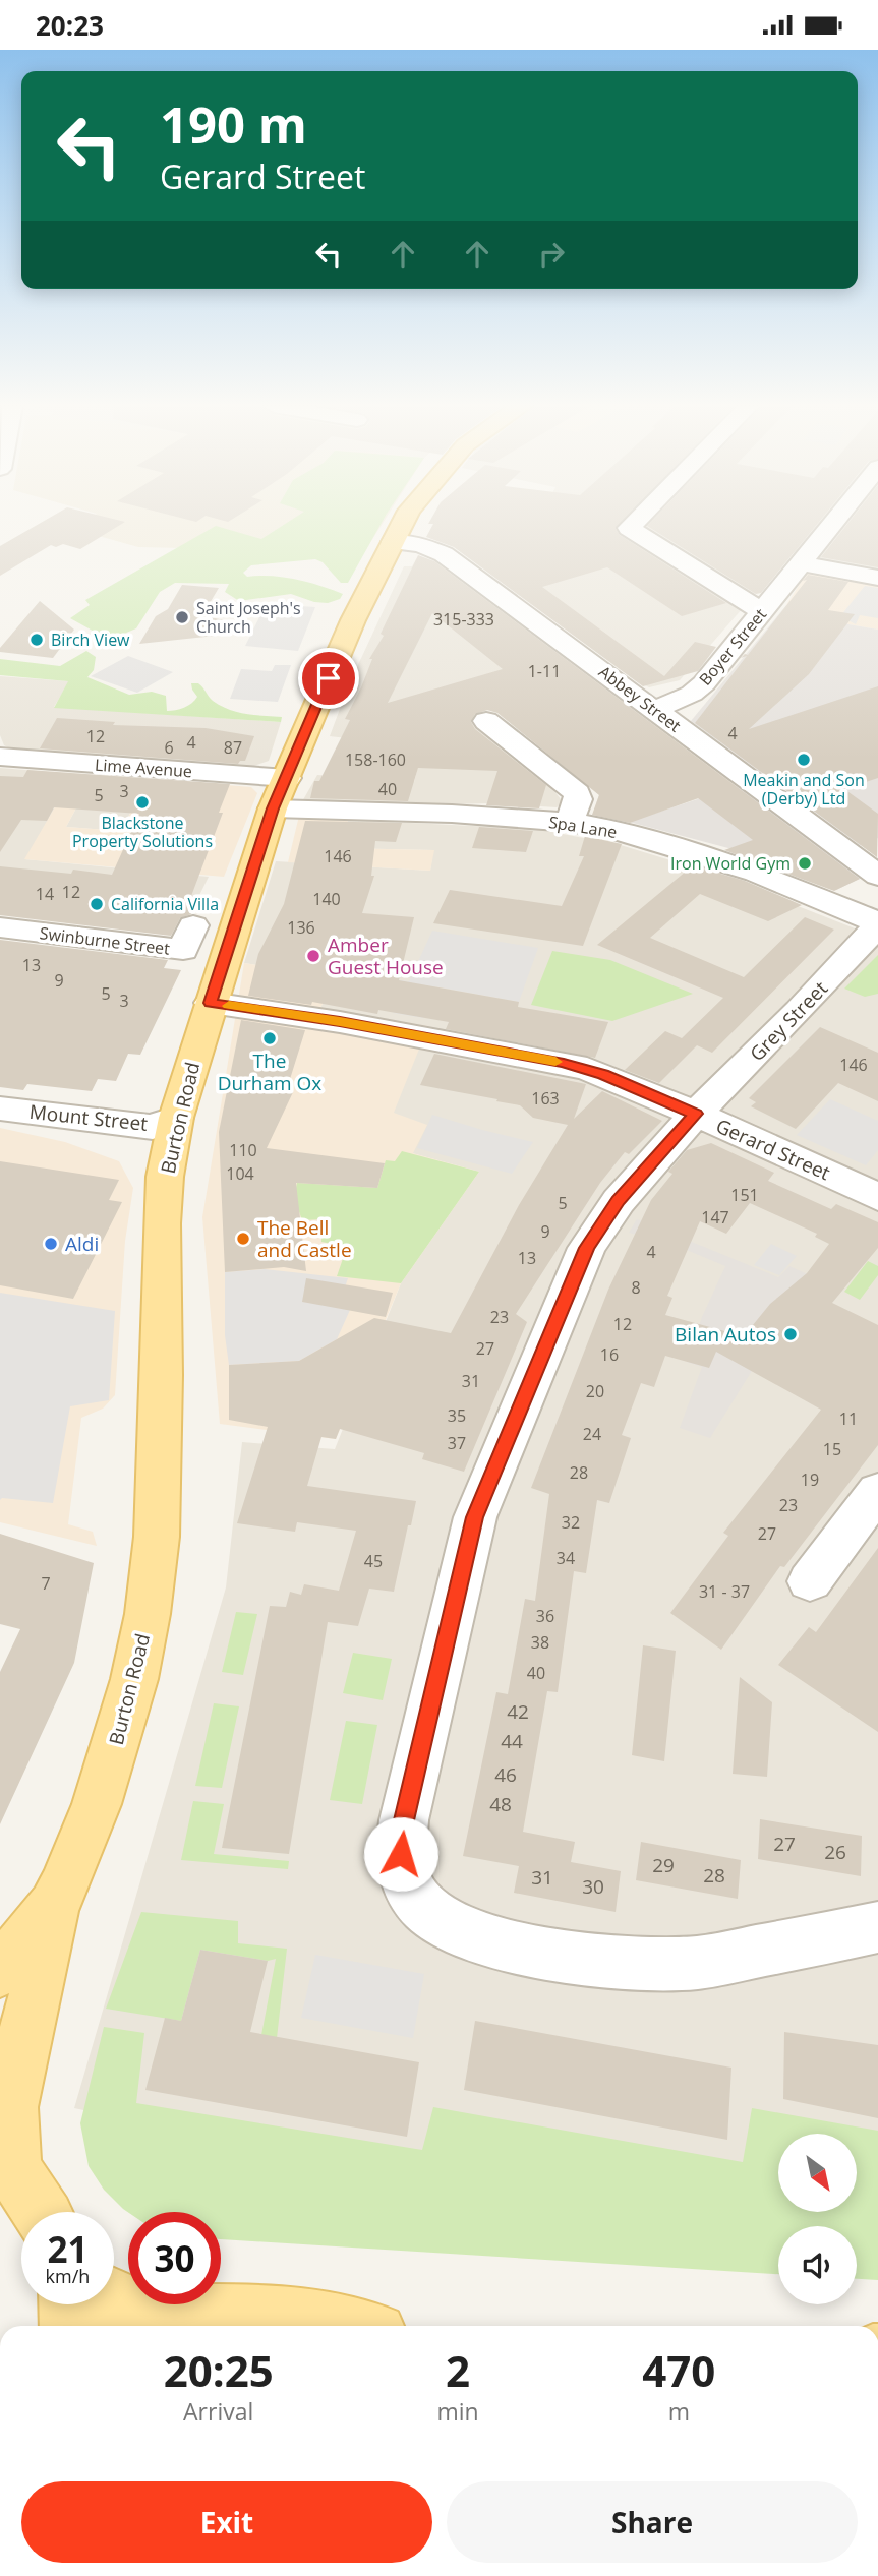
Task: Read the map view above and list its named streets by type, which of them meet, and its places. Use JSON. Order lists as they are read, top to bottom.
{
  "streets": {
    "main road": ["Burton Road"],
    "street": [
      "Boyer Street",
      "Abbey Street",
      "Lime Avenue",
      "Spa Lane",
      "Swinburne Street",
      "Grey Street",
      "Mount Street",
      "Gerard Street"
    ]
  },
  "crossings": [
    ["Boyer Street", "Abbey Street"],
    ["Abbey Street", "Burton Road"],
    ["Lime Avenue", "Burton Road"],
    ["Spa Lane", "Grey Street"],
    ["Spa Lane", "Burton Road"],
    ["Grey Street", "Gerard Street"],
    ["Mount Street", "Burton Road"],
    ["Burton Road", "Gerard Street"]
  ],
  "places": [
    "Saint Joseph's Church",
    "Birch View",
    "Meakin and Son (Derby) Ltd",
    "Blackstone Property Solutions",
    "Iron World Gym",
    "California Villa",
    "Amber Guest House",
    "The Durham Ox",
    "The Bell and Castle",
    "Aldi",
    "Bilan Autos"
  ],
  "house_numbers": [
    "315-333",
    "1-11",
    "4",
    "12",
    "4",
    "6",
    "87",
    "158-160",
    "40",
    "3",
    "5",
    "146",
    "12",
    "14",
    "140",
    "136",
    "13",
    "9",
    "5",
    "3",
    "146",
    "163",
    "110",
    "104",
    "151",
    "5",
    "147",
    "9",
    "4",
    "13",
    "8",
    "23",
    "12",
    "27",
    "16",
    "31",
    "20",
    "35",
    "11",
    "24",
    "37",
    "15",
    "28",
    "19",
    "23",
    "32",
    "27",
    "34",
    "45",
    "7",
    "31 - 37",
    "36",
    "38",
    "40",
    "42",
    "44",
    "46",
    "48",
    "27",
    "26",
    "29",
    "28",
    "31",
    "30"
  ],
  "north": "bottom right",
  "page": {
    "status": "20:23",
    "turn": ["190 m", "Gerard Street"],
    "speed": "21 km/h",
    "limit": "30",
    "eta": [
      "20:25",
      "Arrival",
      "2",
      "min",
      "470",
      "m"
    ],
    "buttons": ["Exit", "Share"]
  }
}
